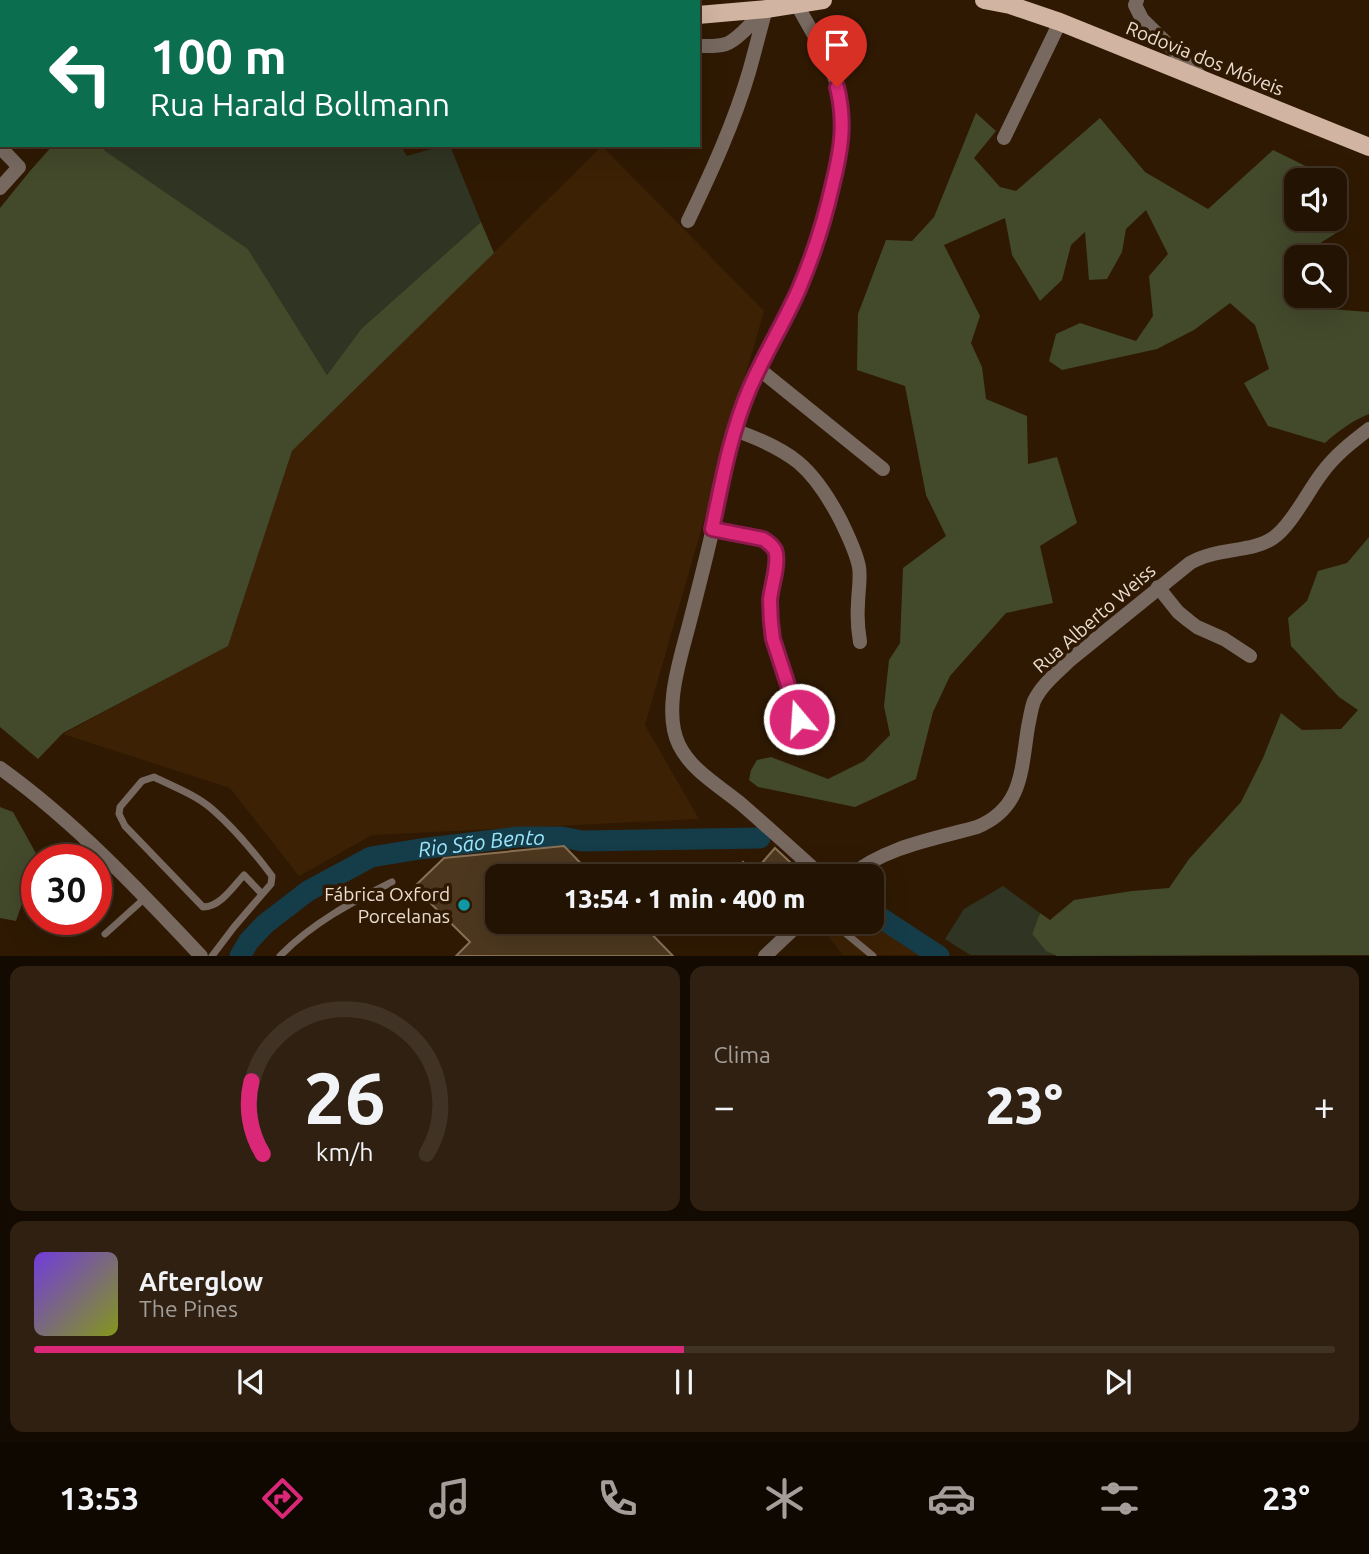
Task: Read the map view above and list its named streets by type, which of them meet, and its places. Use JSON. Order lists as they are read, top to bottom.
{
  "streets": {
    "main road": ["Rodovia dos Móveis"],
    "street": ["Rua Alberto Weiss"]
  },
  "water": ["Rio São Bento"],
  "places": ["Fábrica Oxford Porcelanas"],
  "page": {
    "turn": ["100 m", "Rua Harald Bollmann"],
    "limit": "30",
    "trip": "13:54 · 1 min · 400 m",
    "tile": "Clima",
    "heat": ["−", "23°", "+"],
    "song": ["Afterglow", "The Pines"],
    "tabs": ["13:53", "23°"],
    "gauge": ["26", "km/h"]
  }
}
